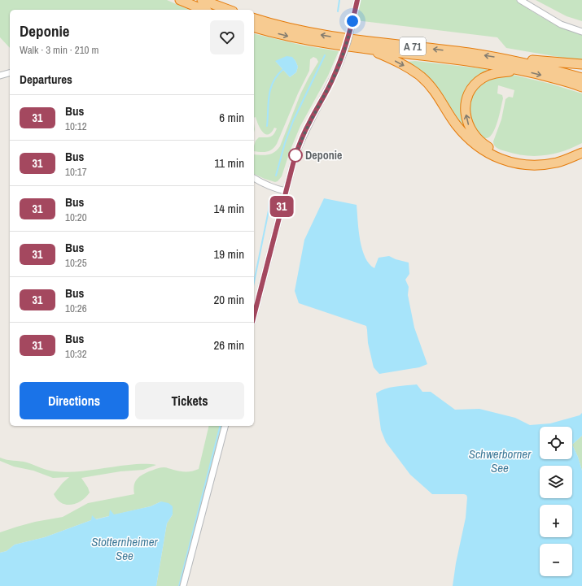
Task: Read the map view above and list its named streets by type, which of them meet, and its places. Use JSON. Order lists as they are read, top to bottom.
{
  "streets": {
    "highway": ["A 71"]
  },
  "water": ["Schwerborner See", "Stotternheimer See"],
  "places": ["Deponie"],
  "lines": ["bus line 31"],
  "page": {
    "on_map": "31",
    "heading": [
      ["Deponie", "Walk · 3 min · 210 m"],
      "Departures"
    ],
    "list": [
      {
        "mark": "31",
        "name": "Bus",
        "note": "10:12",
        "value": "6 min"
      },
      {
        "mark": "31",
        "name": "Bus",
        "note": "10:17",
        "value": "11 min"
      },
      {
        "mark": "31",
        "name": "Bus",
        "note": "10:20",
        "value": "14 min"
      },
      {
        "mark": "31",
        "name": "Bus",
        "note": "10:25",
        "value": "19 min"
      },
      {
        "mark": "31",
        "name": "Bus",
        "note": "10:26",
        "value": "20 min"
      },
      {
        "mark": "31",
        "name": "Bus",
        "note": "10:32",
        "value": "26 min"
      }
    ],
    "buttons": ["Directions", "Tickets"],
    "map_buttons": ["+", "−"]
  }
}
